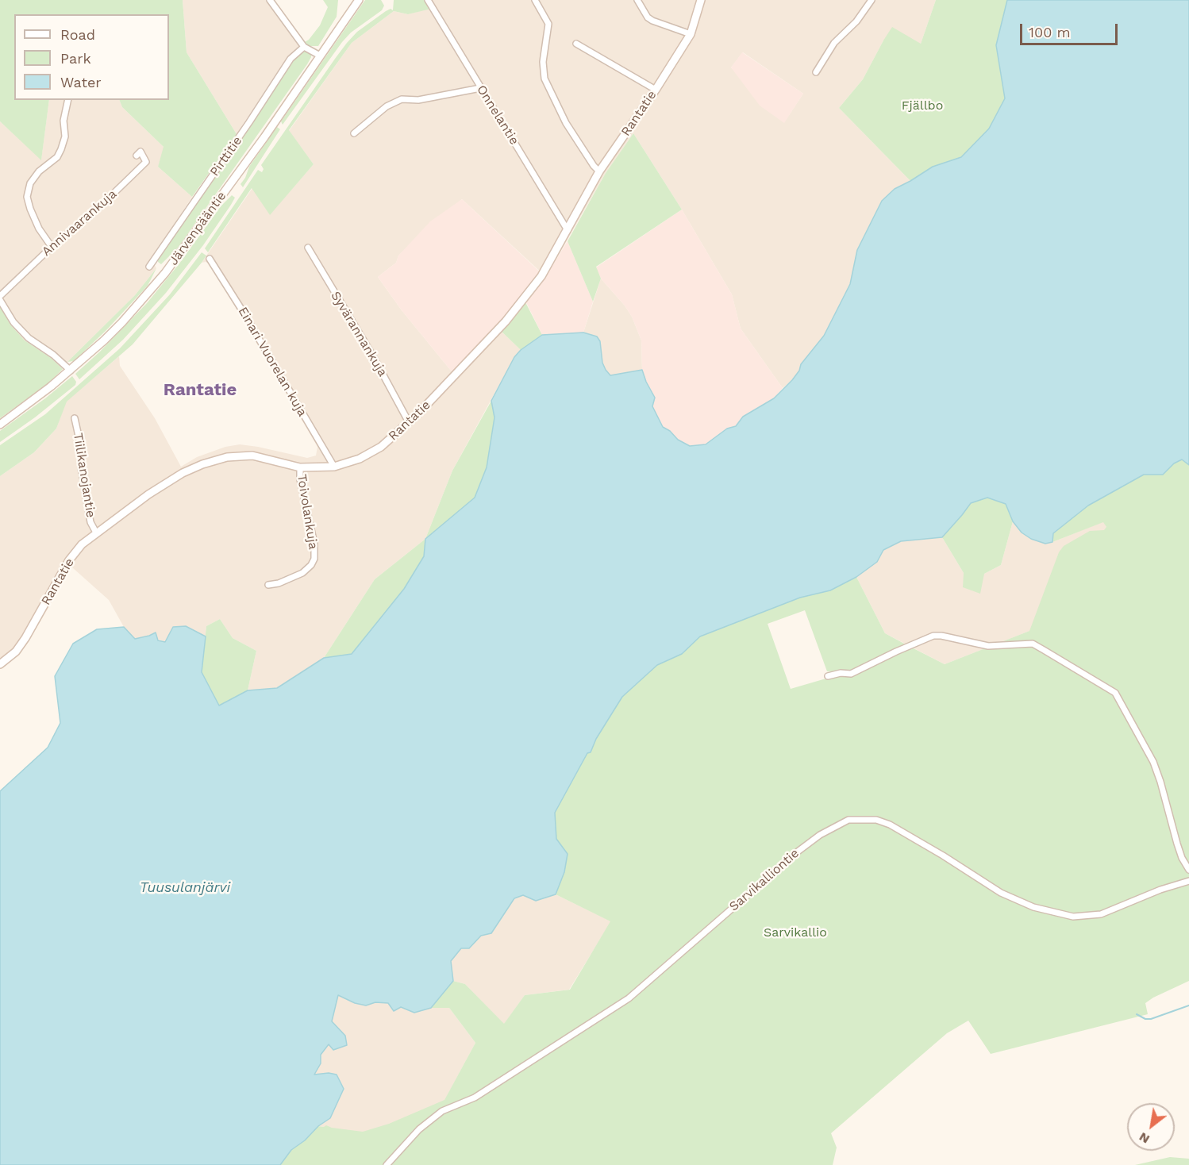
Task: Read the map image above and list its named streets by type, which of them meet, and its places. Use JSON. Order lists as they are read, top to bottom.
{
  "streets": {
    "street": [
      "Rantatie",
      "Onnelantie",
      "Pirttitie",
      "Annivaarankuja",
      "Järvenpääntie",
      "Syvärannankuja",
      "Einari Vuorelan kuja",
      "Tiilikanojantie",
      "Toivolankuja",
      "Sarvikalliontie"
    ]
  },
  "crossings": [
    ["Rantatie", "Onnelantie"],
    ["Rantatie", "Syvärannankuja"],
    ["Rantatie", "Einari Vuorelan kuja"],
    ["Rantatie", "Tiilikanojantie"],
    ["Rantatie", "Toivolankuja"]
  ],
  "districts": ["Rantatie"],
  "water": ["Tuusulanjärvi"],
  "parks": ["Fjällbo", "Sarvikallio"],
  "legend": ["Road", "Park", "Water"],
  "scale_bar": "100 m",
  "north": "bottom left"
}
